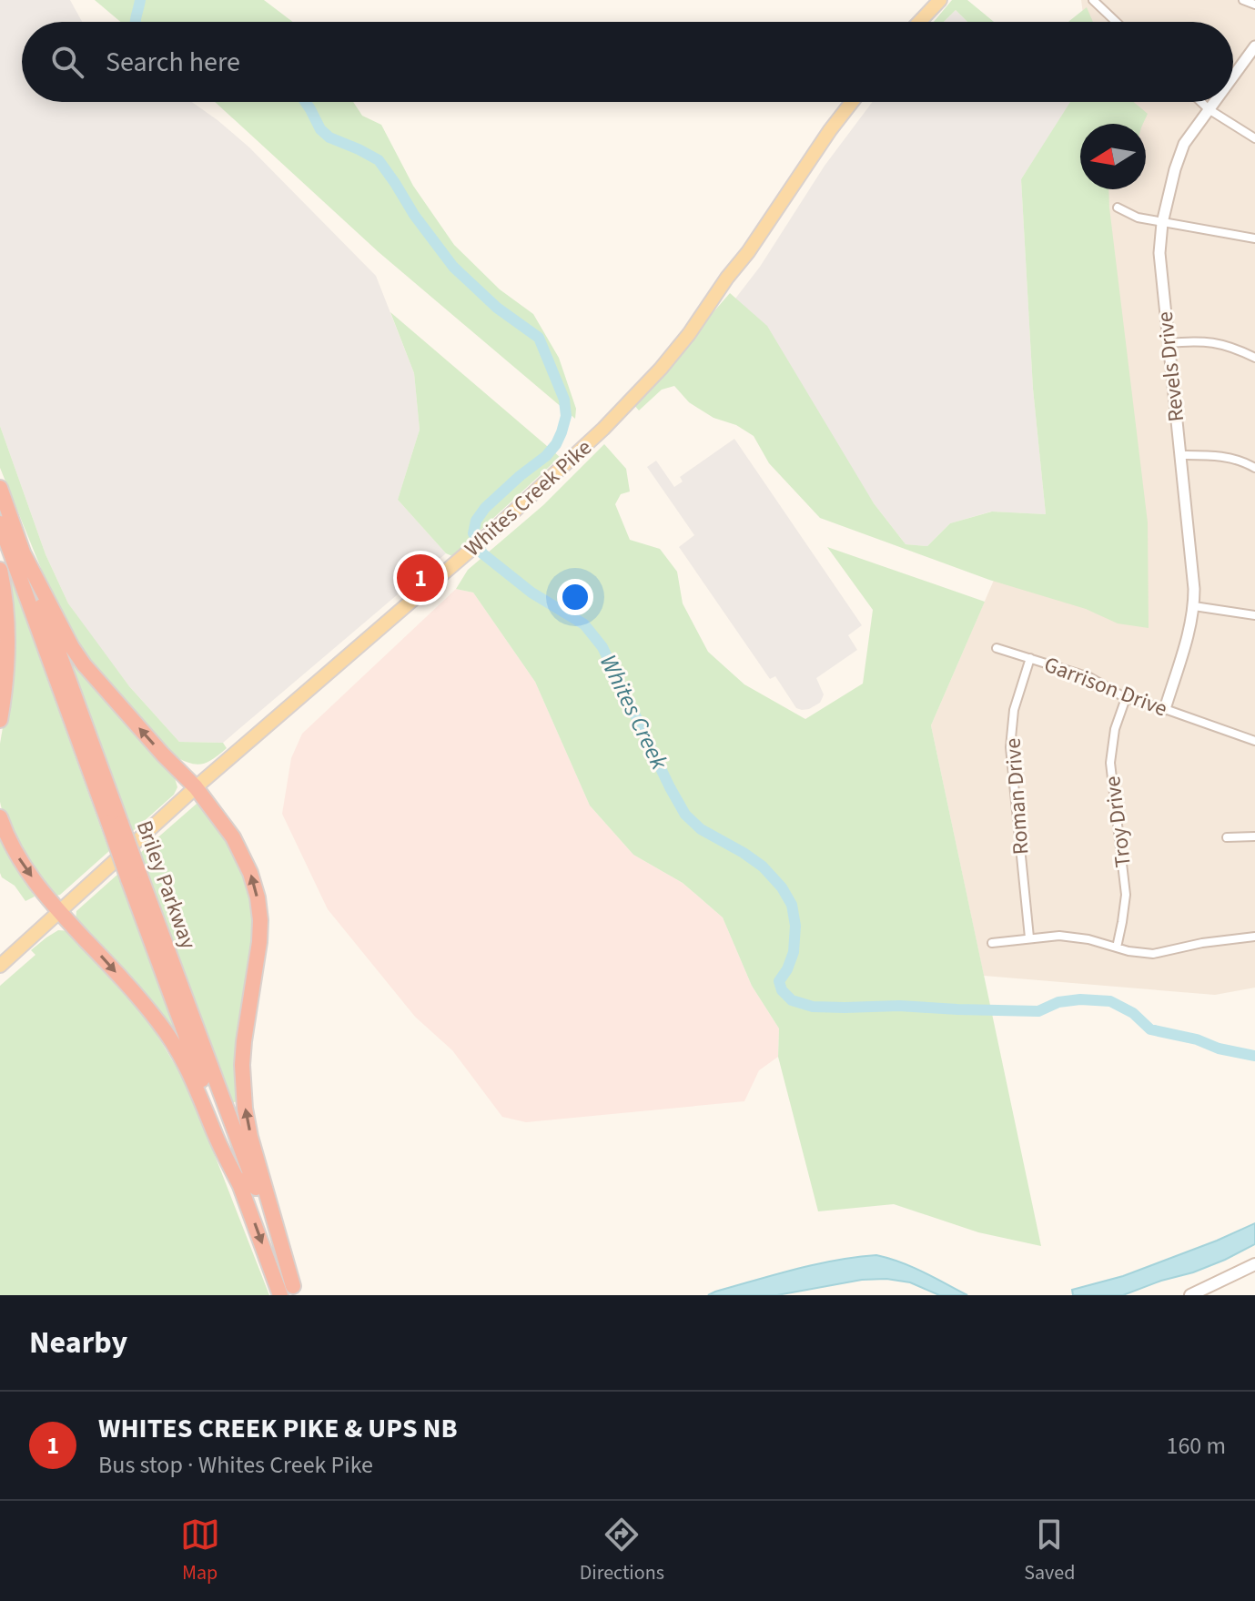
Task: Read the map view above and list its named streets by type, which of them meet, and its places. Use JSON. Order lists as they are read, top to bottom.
{
  "streets": {
    "highway": ["Briley Parkway"],
    "main road": ["Whites Creek Pike"],
    "street": [
      "Revels Drive",
      "Garrison Drive",
      "Roman Drive",
      "Troy Drive"
    ]
  },
  "crossings": [
    ["Revels Drive", "Garrison Drive"],
    ["Garrison Drive", "Roman Drive"],
    ["Garrison Drive", "Troy Drive"]
  ],
  "water": ["Whites Creek"],
  "north": "left",
  "page": {
    "search": "Search here",
    "pins": "1",
    "heading": "Nearby",
    "list": [
      {
        "mark": "1",
        "name": "WHITES CREEK PIKE & UPS NB",
        "note": "Bus stop · Whites Creek Pike",
        "value": "160 m"
      }
    ],
    "nav": ["Map", "Directions", "Saved"]
  }
}
